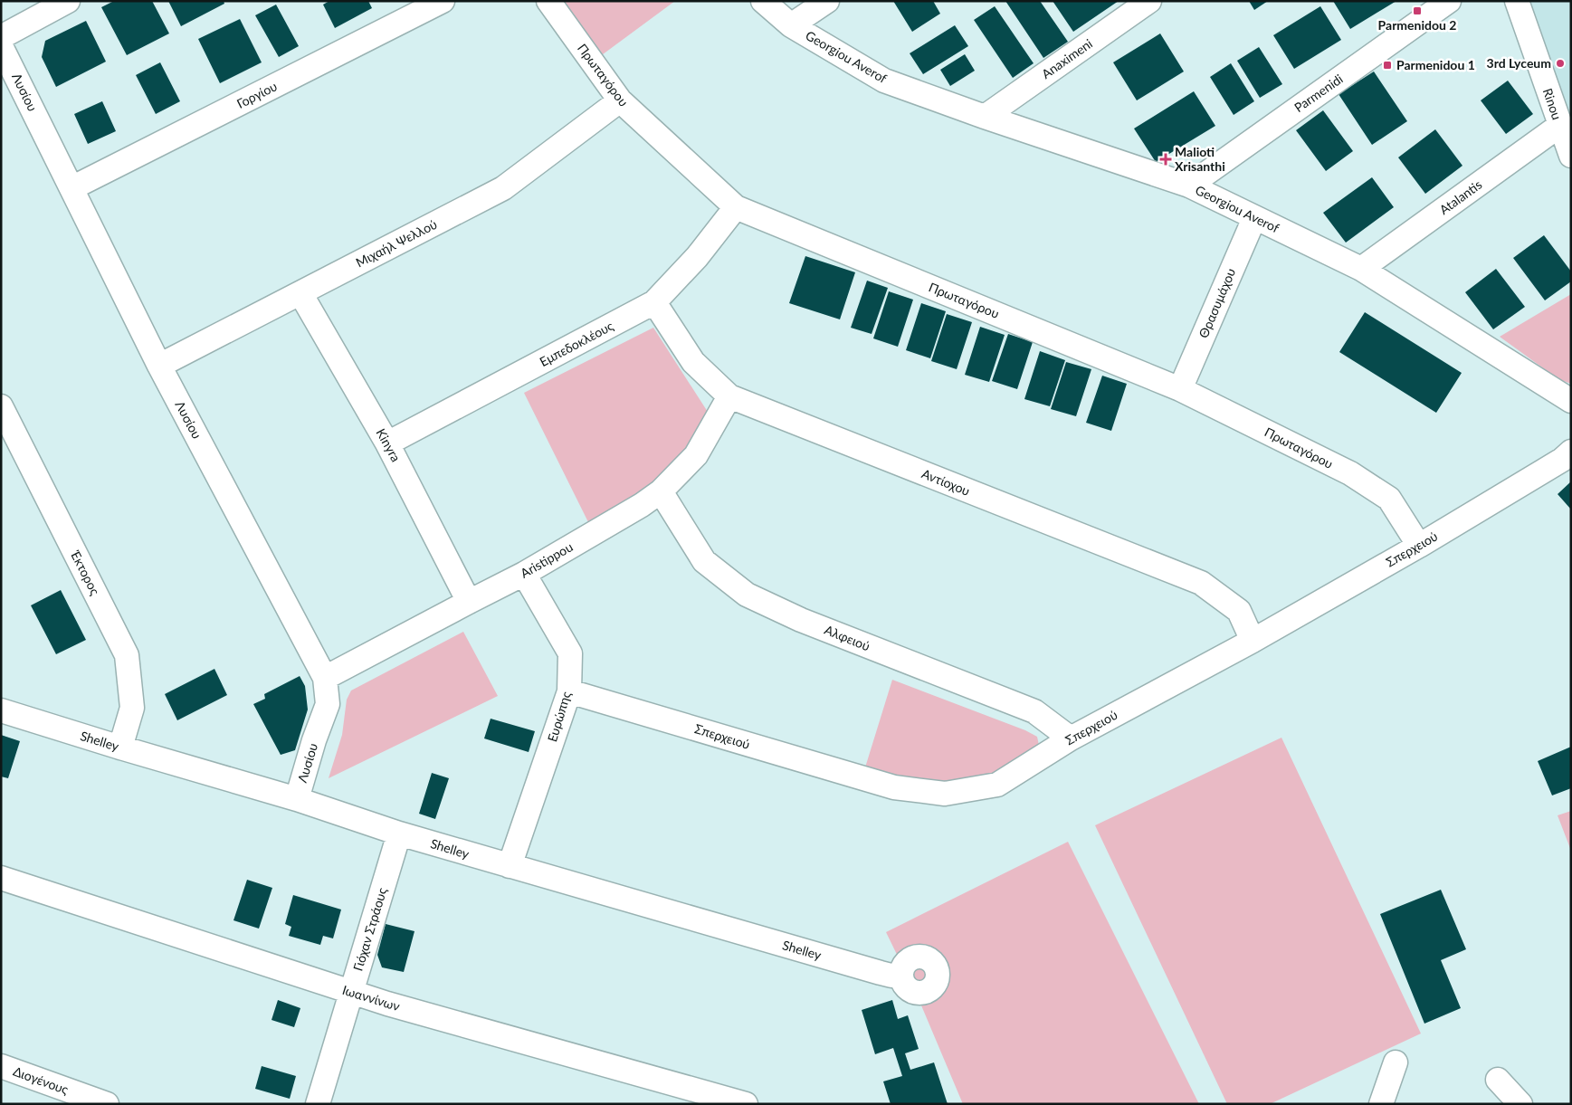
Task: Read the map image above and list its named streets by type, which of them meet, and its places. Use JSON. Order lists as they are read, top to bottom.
{
  "streets": {
    "street": [
      "Georgiou Averof",
      "Anaximeni",
      "Πρωταγόρου",
      "Λυσίου",
      "Parmenidi",
      "Γοργίου",
      "Rinou",
      "Atalantis",
      "Μιχαήλ Ψελλού",
      "Θρασυμάχου",
      "Εμπεδοκλέους",
      "Kinyra",
      "Αντίοχου",
      "Σπερχειού",
      "Aristippou",
      "Έκτορος",
      "Αλφειού",
      "Ευρώπης",
      "Shelley",
      "Γιόχαν Στράους",
      "Ιωαννίνων",
      "Διογένους"
    ]
  },
  "crossings": [
    ["Georgiou Averof", "Anaximeni"],
    ["Georgiou Averof", "Parmenidi"],
    ["Georgiou Averof", "Atalantis"],
    ["Georgiou Averof", "Θρασυμάχου"],
    ["Πρωταγόρου", "Μιχαήλ Ψελλού"],
    ["Πρωταγόρου", "Θρασυμάχου"],
    ["Πρωταγόρου", "Εμπεδοκλέους"],
    ["Πρωταγόρου", "Σπερχειού"],
    ["Λυσίου", "Γοργίου"],
    ["Λυσίου", "Μιχαήλ Ψελλού"],
    ["Λυσίου", "Aristippou"],
    ["Λυσίου", "Shelley"],
    ["Rinou", "Atalantis"],
    ["Μιχαήλ Ψελλού", "Kinyra"],
    ["Εμπεδοκλέους", "Kinyra"],
    ["Εμπεδοκλέους", "Αντίοχου"],
    ["Kinyra", "Aristippou"],
    ["Αντίοχου", "Σπερχειού"],
    ["Αντίοχου", "Aristippou"],
    ["Σπερχειού", "Αλφειού"],
    ["Σπερχειού", "Ευρώπης"],
    ["Aristippou", "Αλφειού"],
    ["Aristippou", "Ευρώπης"],
    ["Έκτορος", "Shelley"],
    ["Ευρώπης", "Shelley"],
    ["Shelley", "Γιόχαν Στράους"],
    ["Γιόχαν Στράους", "Ιωαννίνων"]
  ],
  "places": {
    "transit": ["Parmenidou 2", "Parmenidou 1"],
    "other": ["3rd Lyceum"],
    "health": ["Malioti Xrisanthi"]
  }
}
